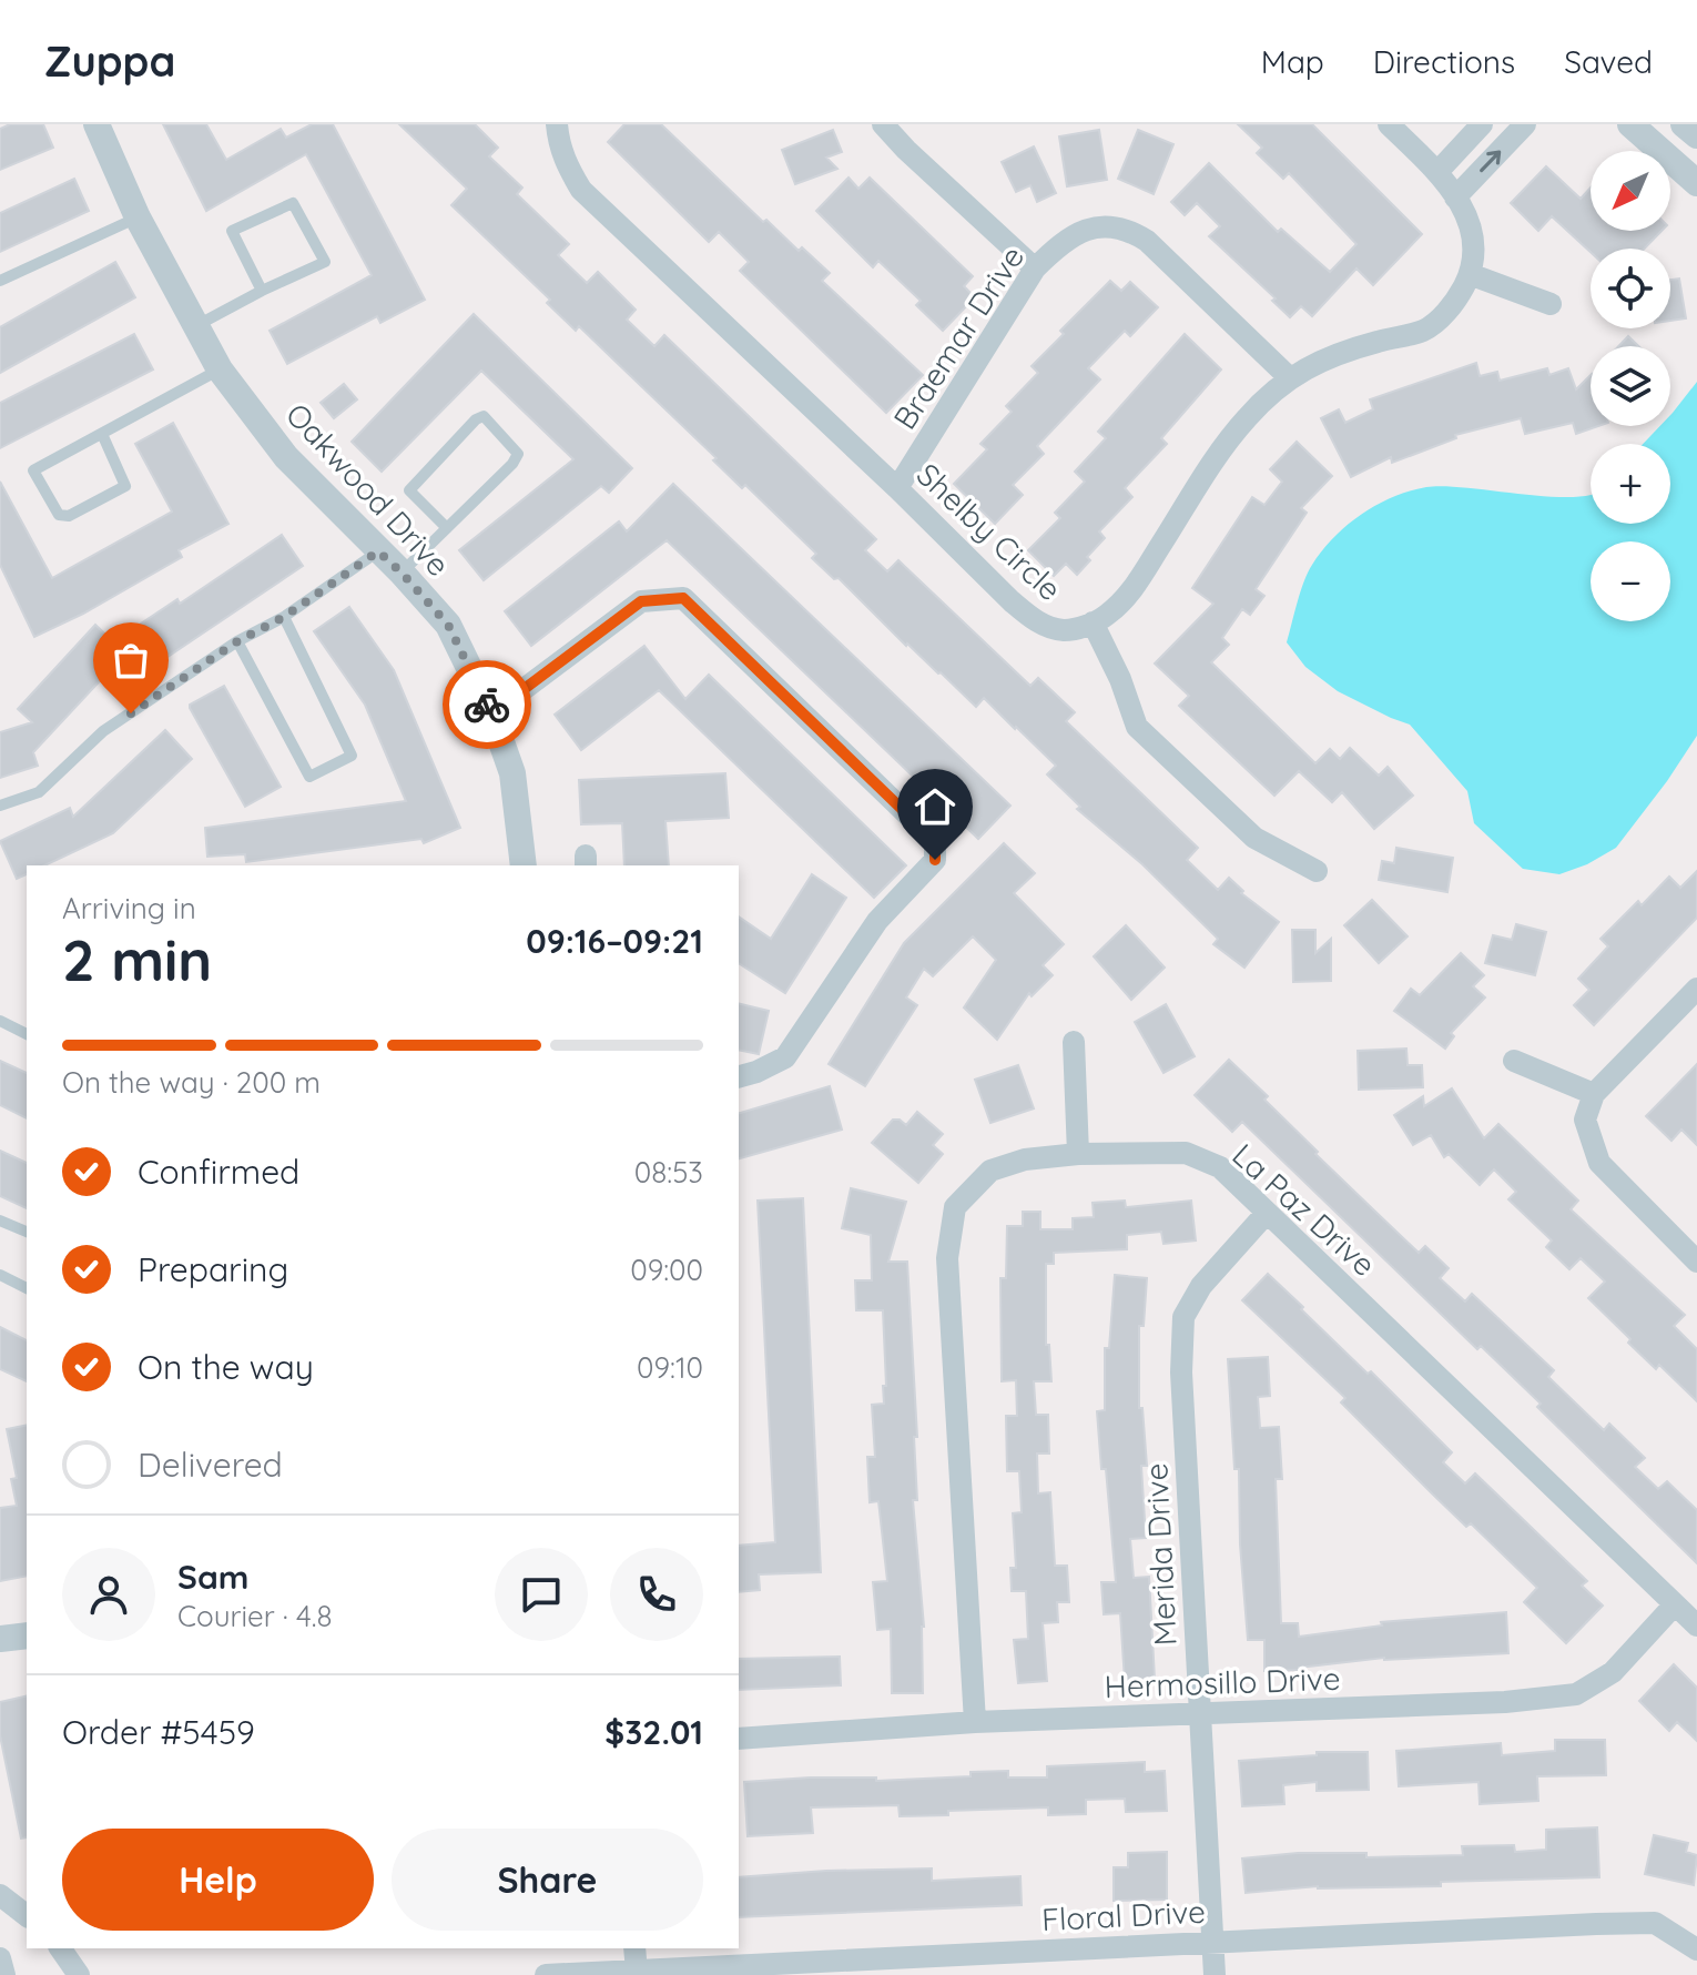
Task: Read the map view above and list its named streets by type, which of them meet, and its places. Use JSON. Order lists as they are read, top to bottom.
{
  "streets": {
    "street": [
      "Braemar Drive",
      "Oakwood Drive",
      "Shelby Circle",
      "La Paz Drive",
      "Merida Drive",
      "Hermosillo Drive",
      "Floral Drive"
    ]
  },
  "crossings": [
    ["Braemar Drive", "Shelby Circle"],
    ["La Paz Drive", "Merida Drive"],
    ["La Paz Drive", "Hermosillo Drive"],
    ["Merida Drive", "Hermosillo Drive"],
    ["Merida Drive", "Floral Drive"]
  ],
  "north": "bottom left",
  "page": {
    "header": "Zuppa",
    "nav": ["Map", "Directions", "Saved"],
    "map_buttons": ["+", "−"],
    "heading": ["2 min", "Arriving in", "09:16–09:21"],
    "panel": [
      "Sam",
      "Courier · 4.8",
      "Order #5459",
      "$32.01"
    ],
    "bar": "On the way · 200 m",
    "list": [
      ["Confirmed", "08:53"],
      ["Preparing", "09:00"],
      ["On the way", "09:10"],
      "Delivered"
    ],
    "buttons": ["Help", "Share"]
  }
}
